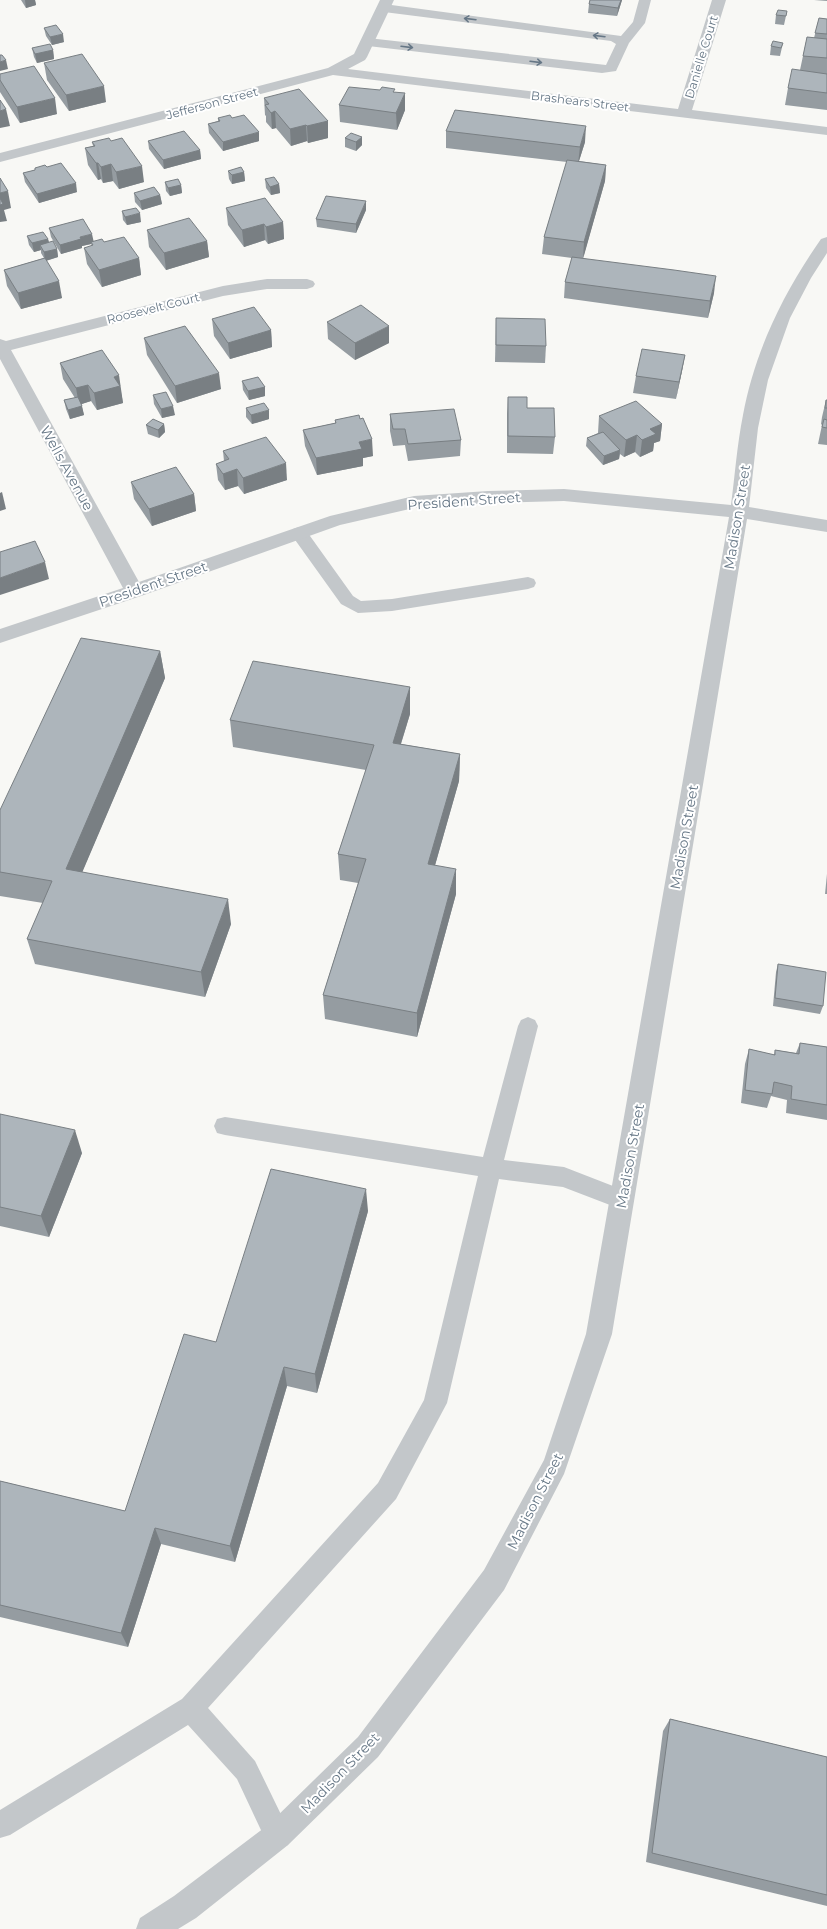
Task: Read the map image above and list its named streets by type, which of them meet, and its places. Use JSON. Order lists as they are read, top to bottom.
{
  "streets": {
    "street": [
      "Danielle Court",
      "Brashears Street",
      "Jefferson Street",
      "Roosevelt Court",
      "Wells Avenue",
      "President Street",
      "Madison Street"
    ]
  },
  "crossings": [
    ["Danielle Court", "Brashears Street"],
    ["Brashears Street", "Jefferson Street"],
    ["Roosevelt Court", "Wells Avenue"],
    ["Wells Avenue", "President Street"],
    ["President Street", "Madison Street"]
  ]
}
